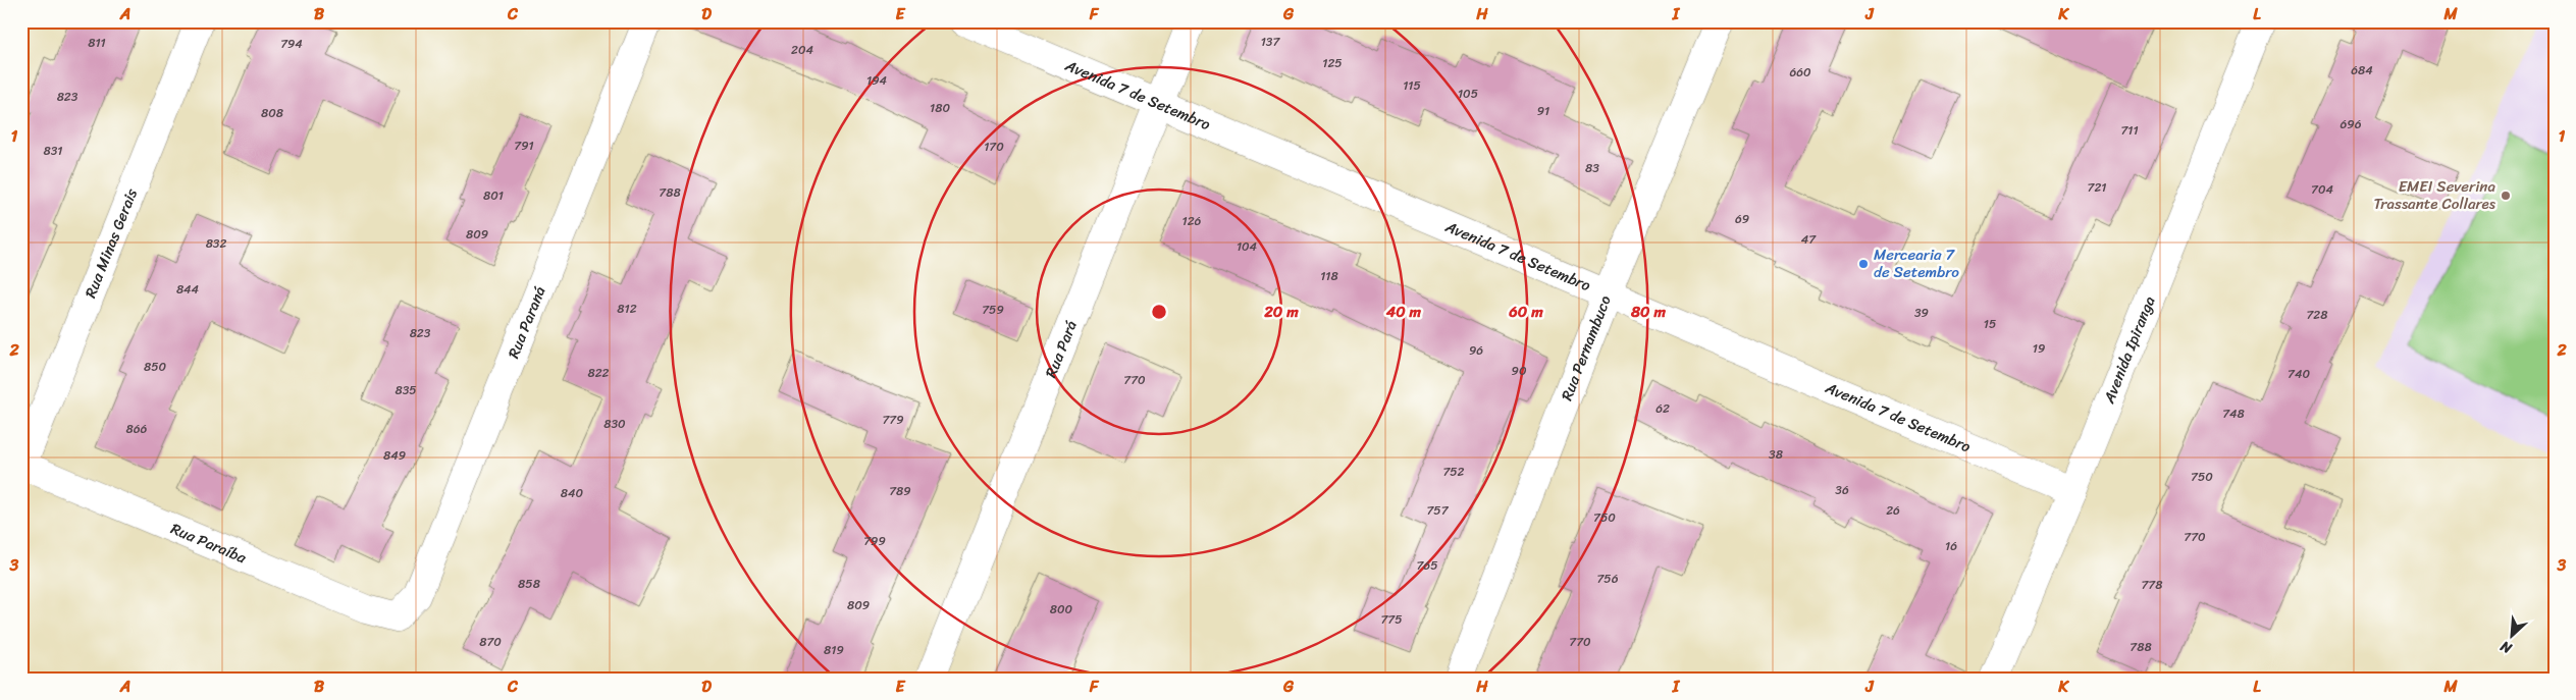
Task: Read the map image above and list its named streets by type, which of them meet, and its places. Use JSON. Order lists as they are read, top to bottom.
{
  "streets": {
    "street": [
      "Avenida 7 de Setembro",
      "Rua Minas Gerais",
      "Rua Paraná",
      "Rua Pernambuco",
      "Rua Pará",
      "Avenida Ipiranga",
      "Rua Paraíba"
    ]
  },
  "crossings": [
    ["Avenida 7 de Setembro", "Rua Pernambuco"],
    ["Avenida 7 de Setembro", "Rua Pará"],
    ["Avenida 7 de Setembro", "Avenida Ipiranga"],
    ["Rua Minas Gerais", "Rua Paraíba"],
    ["Rua Paraná", "Rua Paraíba"]
  ],
  "places": ["EMEI Severina Trassante Collares", "Mercearia 7 de Setembro"],
  "house_numbers": [
    "137",
    "811",
    "794",
    "204",
    "125",
    "684",
    "660",
    "194",
    "115",
    "105",
    "823",
    "180",
    "91",
    "808",
    "696",
    "711",
    "791",
    "170",
    "831",
    "83",
    "721",
    "704",
    "788",
    "801",
    "69",
    "126",
    "809",
    "47",
    "832",
    "104",
    "118",
    "844",
    "812",
    "759",
    "39",
    "728",
    "15",
    "823",
    "19",
    "96",
    "850",
    "90",
    "822",
    "740",
    "770",
    "835",
    "62",
    "748",
    "779",
    "830",
    "866",
    "38",
    "849",
    "752",
    "750",
    "36",
    "789",
    "840",
    "757",
    "26",
    "750",
    "770",
    "799",
    "16",
    "765",
    "756",
    "858",
    "778",
    "809",
    "800",
    "775",
    "870",
    "770",
    "788",
    "819"
  ],
  "north": "bottom left",
  "grid": {
    "columns": [
      "A",
      "B",
      "C",
      "D",
      "E",
      "F",
      "G",
      "H",
      "I",
      "J",
      "K",
      "L",
      "M"
    ],
    "rows": ["1", "2", "3"]
  },
  "rings": [
    "20 m",
    "40 m",
    "60 m",
    "80 m"
  ]
}
